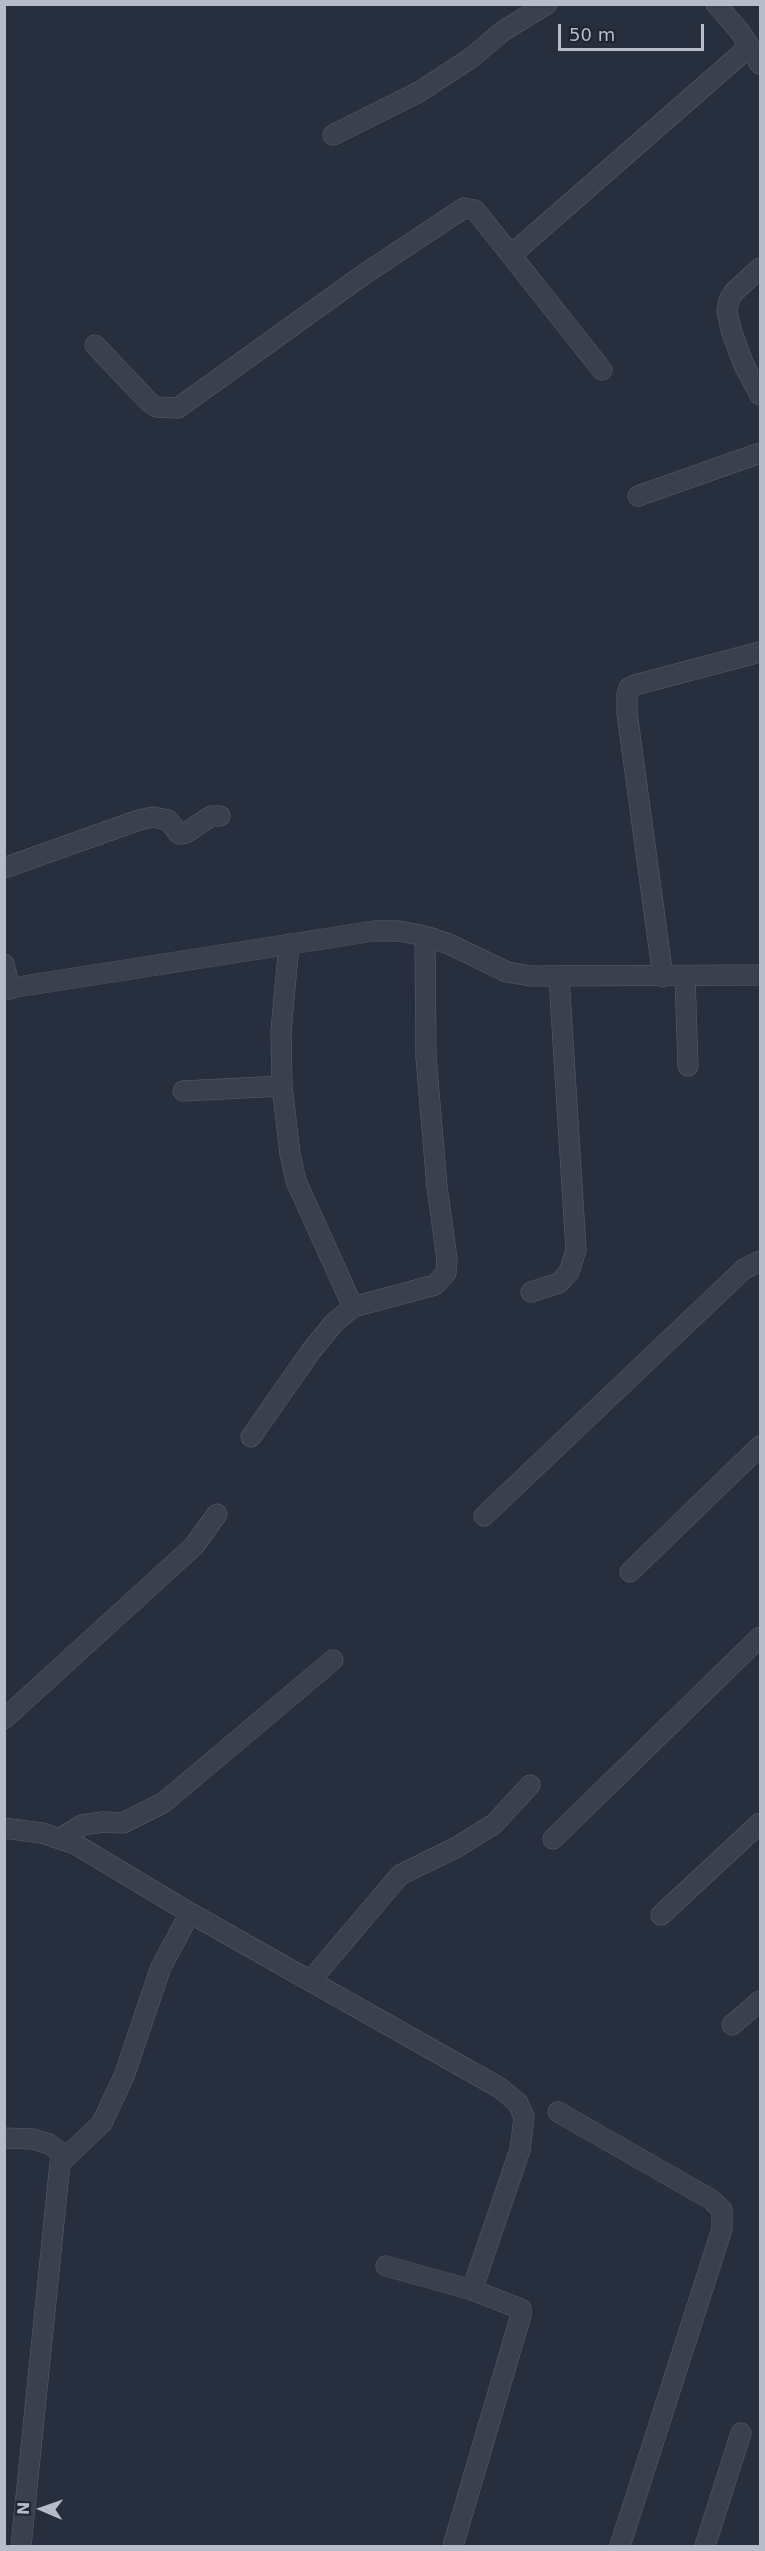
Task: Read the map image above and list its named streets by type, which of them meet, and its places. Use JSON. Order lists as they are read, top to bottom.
{
  "scale_bar": "50 m",
  "north": "left"
}
